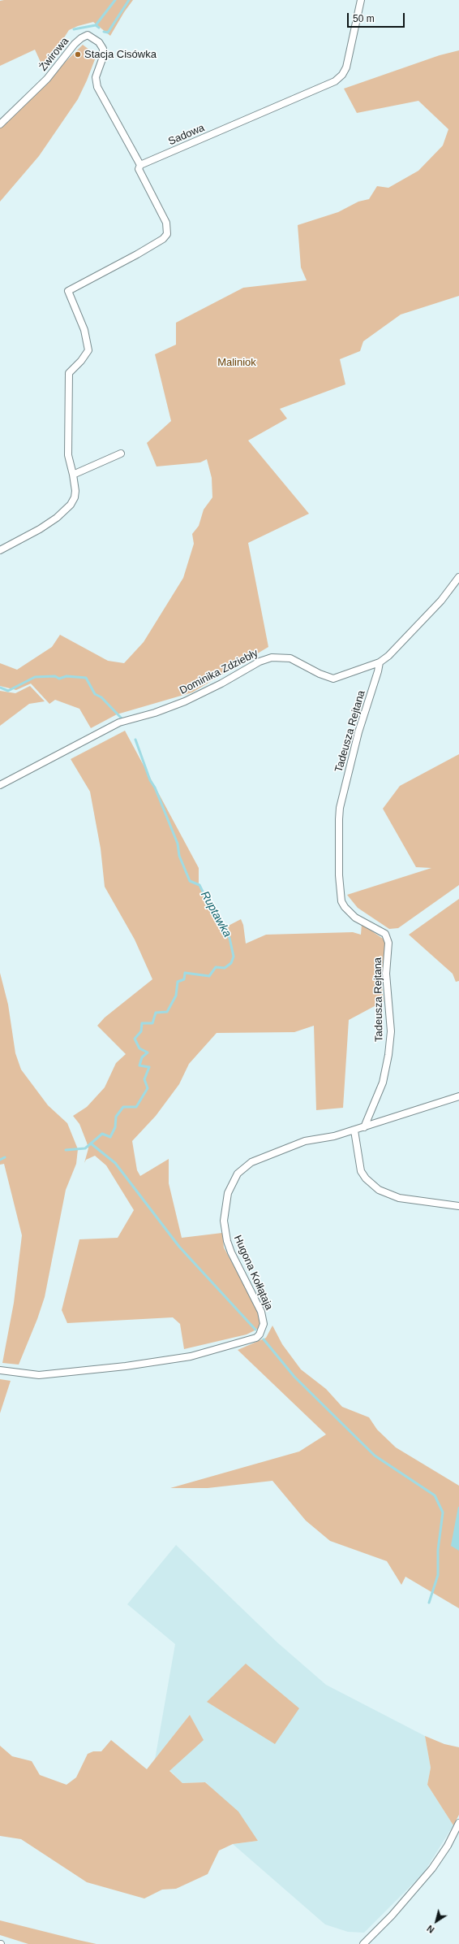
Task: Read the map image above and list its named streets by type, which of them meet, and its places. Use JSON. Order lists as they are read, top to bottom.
{
  "streets": {
    "street": [
      "Żwirowa",
      "Sadowa",
      "Dominika Zdziebły",
      "Tadeusza Rejtana",
      "Hugona Kołłątaja"
    ]
  },
  "crossings": [
    ["Żwirowa", "Sadowa"],
    ["Dominika Zdziebły", "Tadeusza Rejtana"],
    ["Tadeusza Rejtana", "Hugona Kołłątaja"]
  ],
  "water": ["Ruptawka"],
  "parks": ["Maliniok"],
  "places": ["Stacja Cisówka"],
  "scale_bar": "50 m",
  "north": "bottom left"
}
